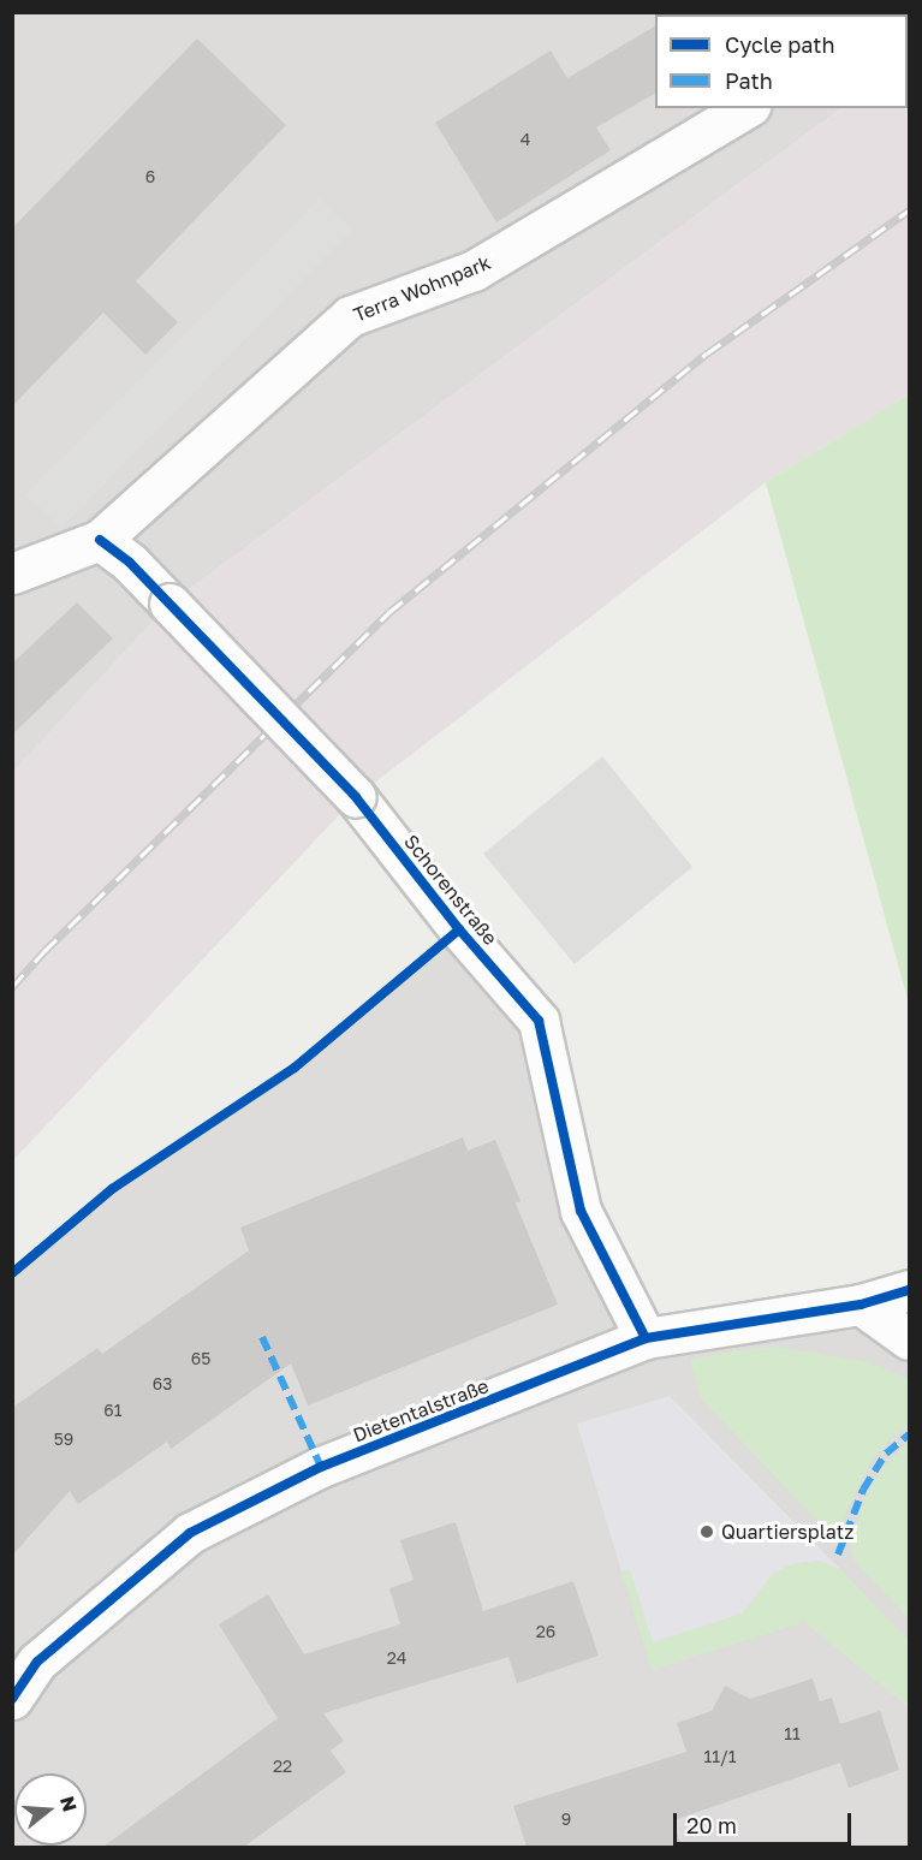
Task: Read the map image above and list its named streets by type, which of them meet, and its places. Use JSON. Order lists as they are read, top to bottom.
{
  "streets": {
    "street": ["Terra Wohnpark", "Schorenstraße", "Dietentalstraße"]
  },
  "crossings": [
    ["Terra Wohnpark", "Schorenstraße"],
    ["Schorenstraße", "Dietentalstraße"]
  ],
  "places": ["Quartiersplatz"],
  "house_numbers": [
    "4",
    "6",
    "65",
    "63",
    "61",
    "59",
    "26",
    "24",
    "11",
    "11/1",
    "22",
    "9"
  ],
  "legend": ["Cycle path", "Path"],
  "scale_bar": "20 m",
  "north": "right"
}
